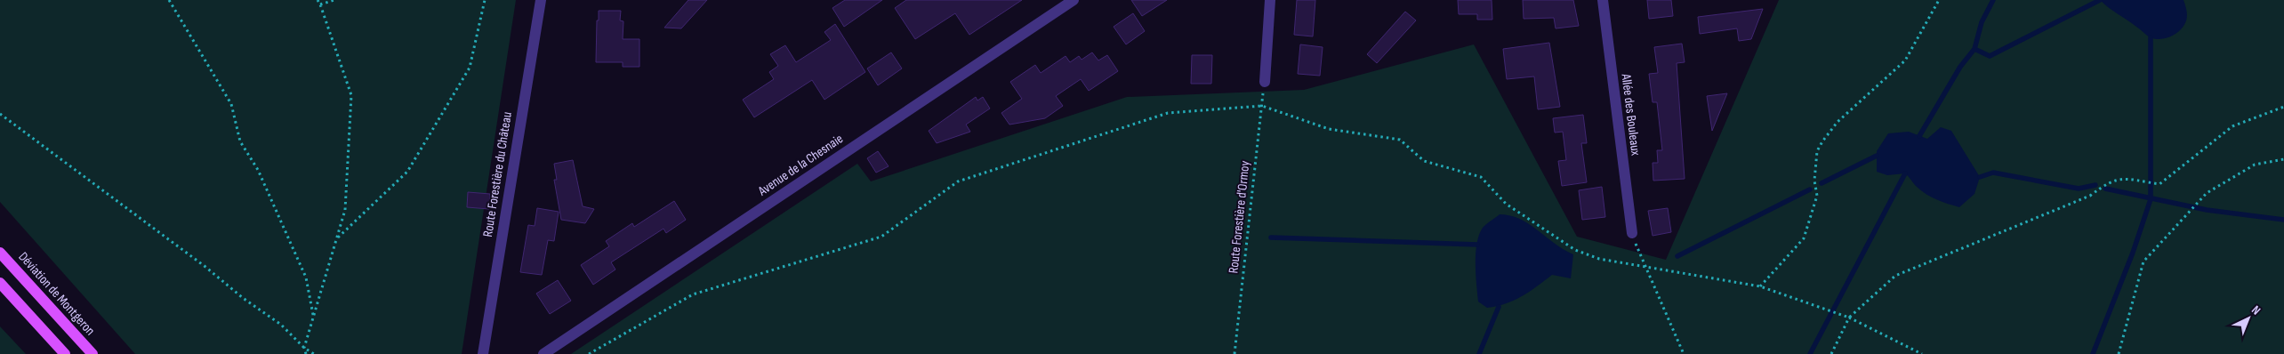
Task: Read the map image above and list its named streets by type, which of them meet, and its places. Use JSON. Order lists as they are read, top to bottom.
{
  "streets": {
    "main road": ["Déviation de Montgeron"],
    "street": ["Allée des Bouleaux", "Avenue de la Chesnaie", "Route Forestière du Château"],
    "path": ["Route Forestière d'Ormoy"]
  },
  "north": "top right"
}
